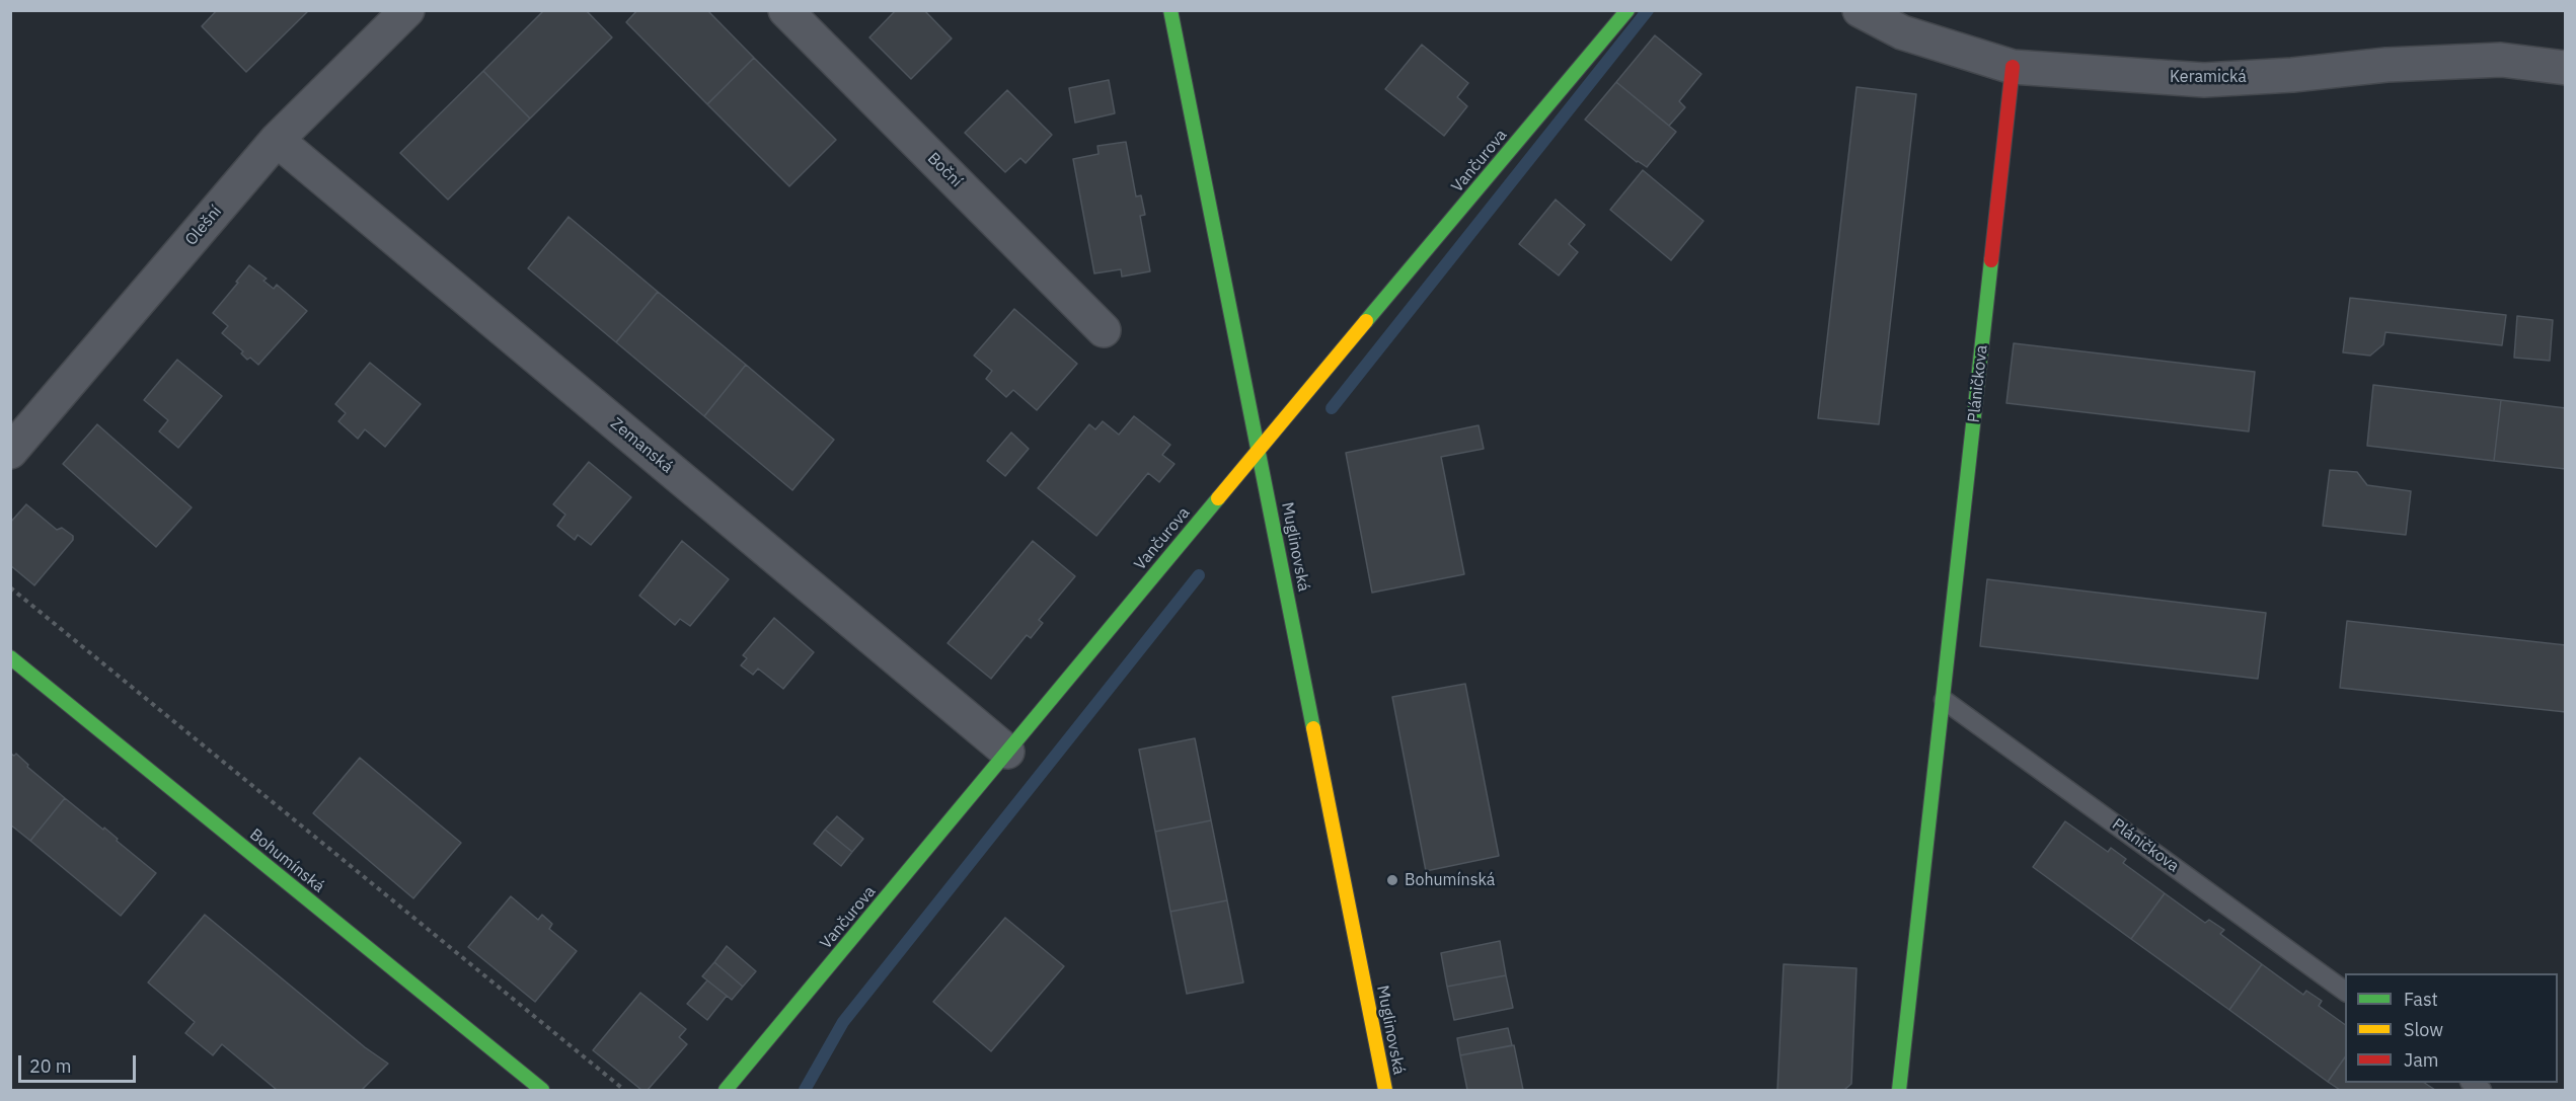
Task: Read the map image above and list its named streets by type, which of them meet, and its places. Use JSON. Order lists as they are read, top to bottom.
{
  "streets": {
    "street": [
      "Keramická",
      "Vančurova",
      "Boční",
      "Olešní",
      "Pláničkova",
      "Zemanská",
      "Muglinovská",
      "Bohumínská"
    ]
  },
  "crossings": [
    ["Keramická", "Pláničkova"],
    ["Vančurova", "Zemanská"],
    ["Vančurova", "Muglinovská"],
    ["Olešní", "Zemanská"]
  ],
  "places": ["Bohumínská"],
  "legend": ["Fast", "Slow", "Jam"],
  "scale_bar": "20 m"
}
